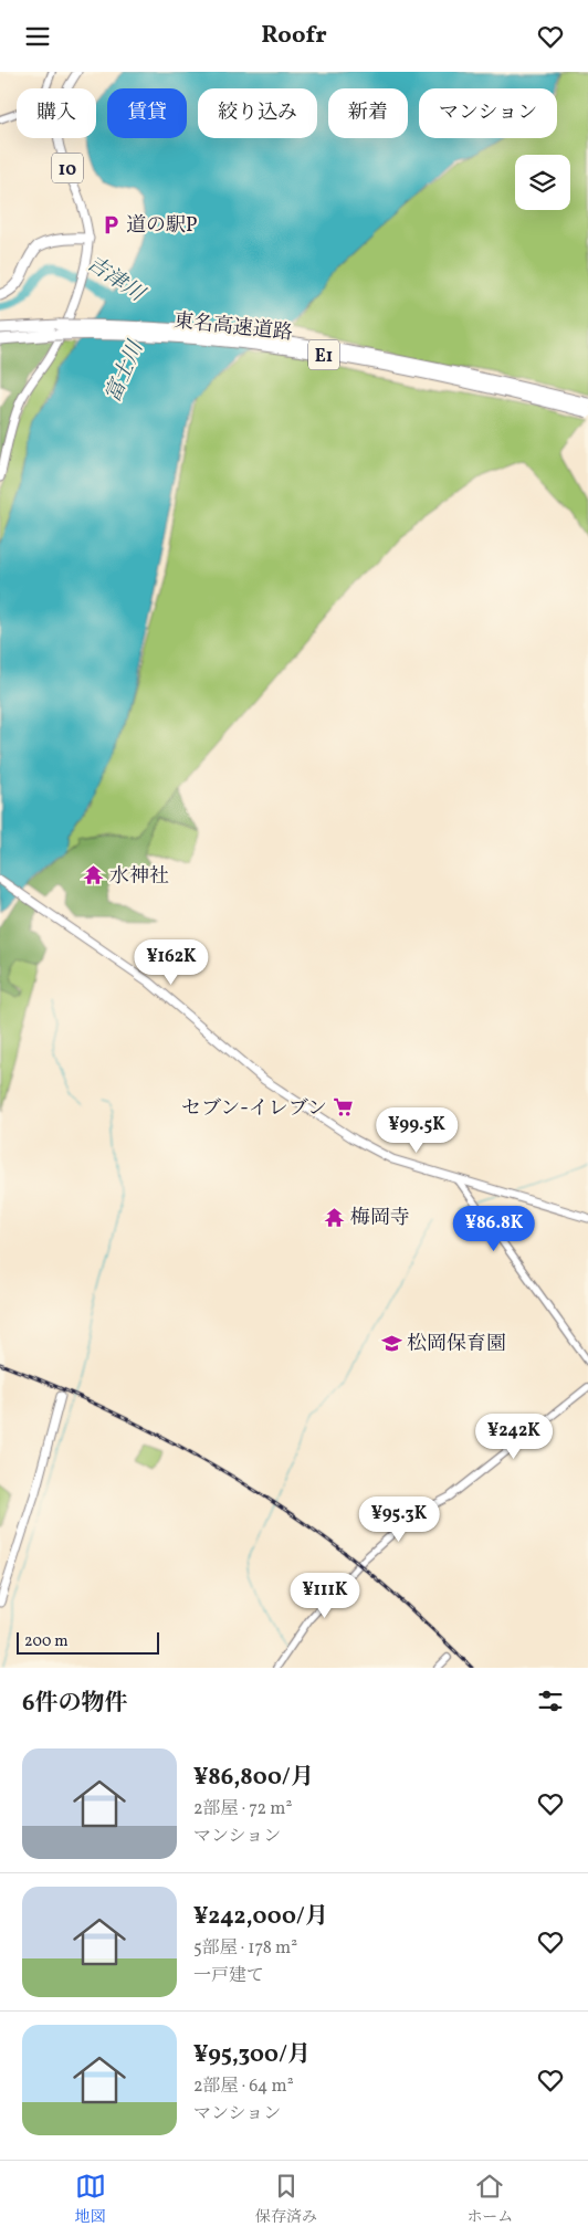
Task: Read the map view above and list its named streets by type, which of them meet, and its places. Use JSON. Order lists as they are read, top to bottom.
{
  "streets": {
    "highway": ["東名高速道路", "E1"],
    "main road": ["10"]
  },
  "water": ["吉津川", "富士川"],
  "places": {
    "parking": ["道の駅P"],
    "temple": ["水神社", "梅岡寺"],
    "supermarket": ["セブン-イレブン"],
    "school or university": ["松岡保育園"]
  },
  "scale_bar": "200 m",
  "page": {
    "header": "Roofr",
    "chip": [
      "購入",
      "賃貸",
      "絞り込み",
      "新着",
      "マンション"
    ],
    "price": [
      "¥162K",
      "¥99.5K",
      "¥86.8K",
      "¥242K",
      "¥95.3K",
      "¥111K"
    ],
    "scale": "200 m",
    "heading": "6件の物件",
    "list": [
      {
        "name": "¥86,800/月",
        "note": "2部屋 · 72 m² · マンション"
      },
      {
        "name": "¥242,000/月",
        "note": "5部屋 · 178 m² · 一戸建て"
      },
      {
        "name": "¥95,300/月",
        "note": "2部屋 · 64 m² · マンション"
      }
    ],
    "tabs": ["地図", "保存済み", "ホーム"]
  }
}
